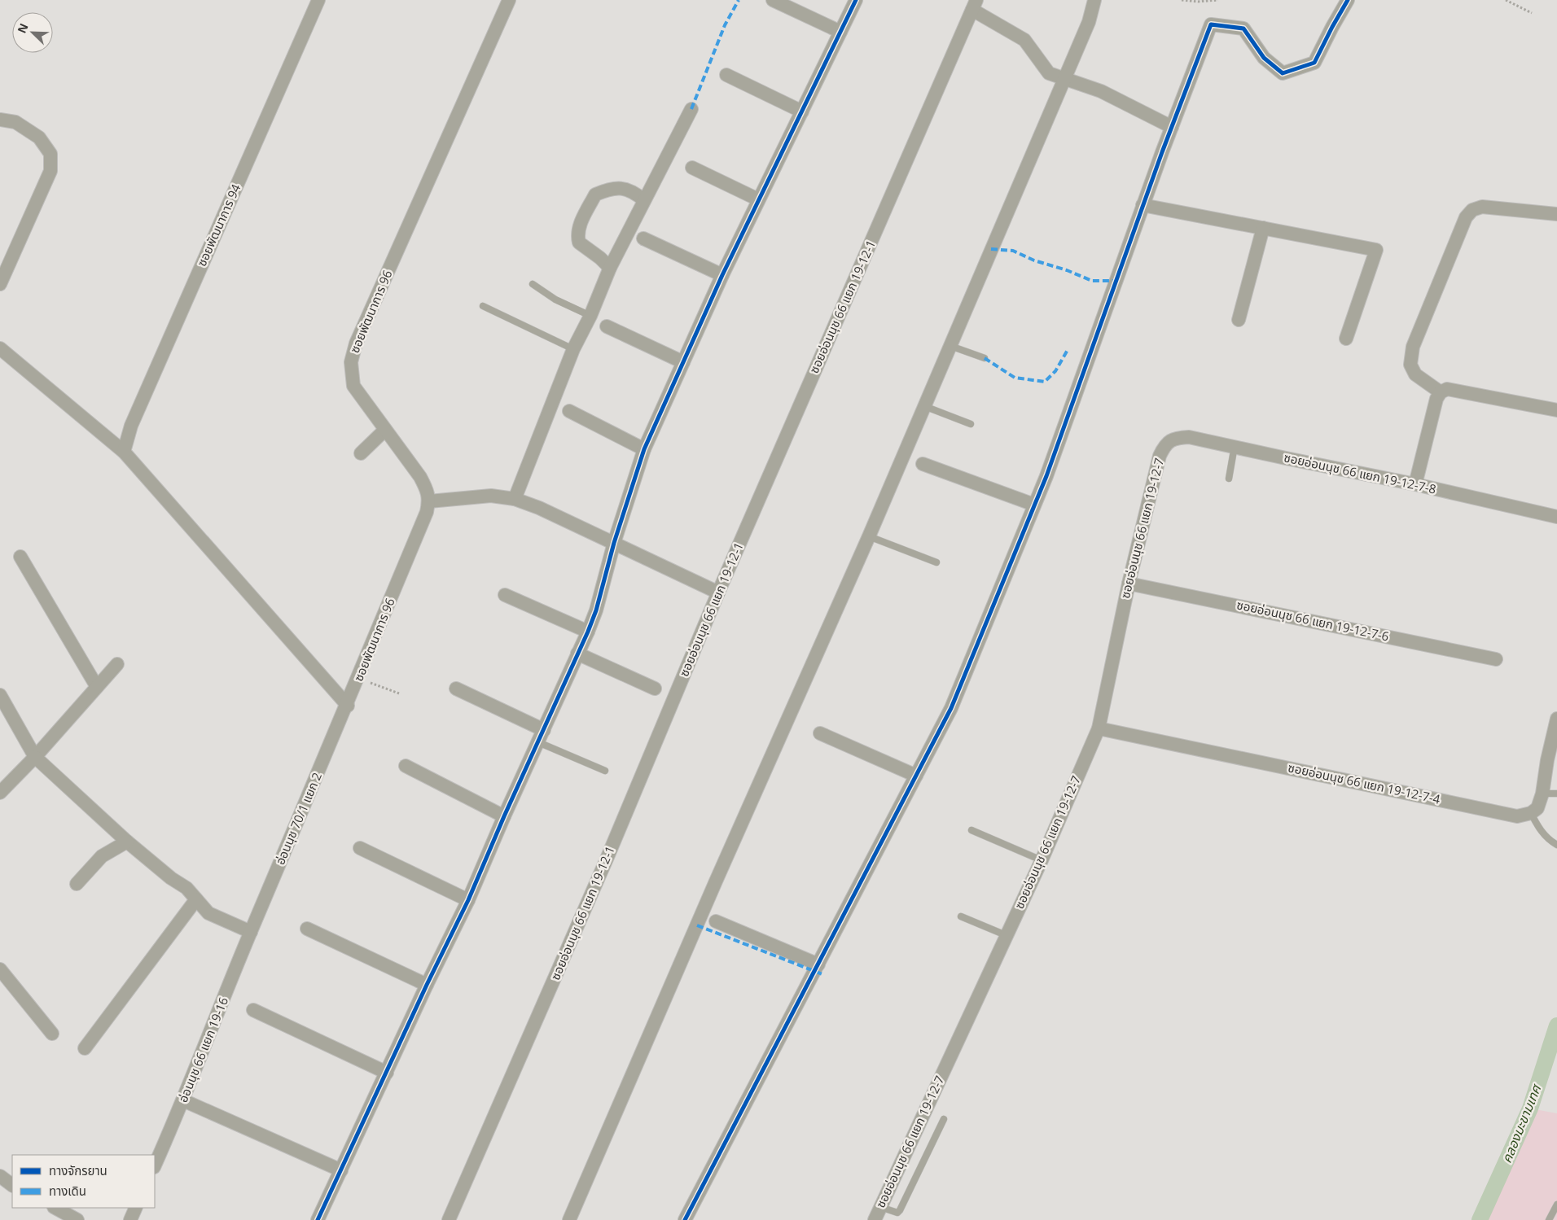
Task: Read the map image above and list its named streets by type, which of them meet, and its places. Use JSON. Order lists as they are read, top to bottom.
{
  "streets": {
    "street": [
      "ซอยพัฒนาการ 94",
      "ซอยอ่อนนุช 66 แยก 19-12-1",
      "ซอยพัฒนาการ 96",
      "ซอยอ่อนนุช 66 แยก 19-12-7-8",
      "ซอยอ่อนนุช 66 แยก 19-12-7",
      "ซอยอ่อนนุช 66 แยก 19-12-7-6",
      "ซอยอ่อนนุช 66 แยก 19-12-7-4",
      "อ่อนนุช 70/1 แยก 2",
      "อ่อนนุช 66 แยก 19-16"
    ]
  },
  "crossings": [
    ["ซอยพัฒนาการ 96", "อ่อนนุช 70/1 แยก 2"],
    ["ซอยอ่อนนุช 66 แยก 19-12-7-8", "ซอยอ่อนนุช 66 แยก 19-12-7"],
    ["ซอยอ่อนนุช 66 แยก 19-12-7", "ซอยอ่อนนุช 66 แยก 19-12-7-6"],
    ["ซอยอ่อนนุช 66 แยก 19-12-7", "ซอยอ่อนนุช 66 แยก 19-12-7-4"],
    ["อ่อนนุช 70/1 แยก 2", "อ่อนนุช 66 แยก 19-16"]
  ],
  "water": ["คลองมะขามเทศ"],
  "legend": ["ทางจักรยาน", "ทางเดิน"],
  "north": "top left"
}
